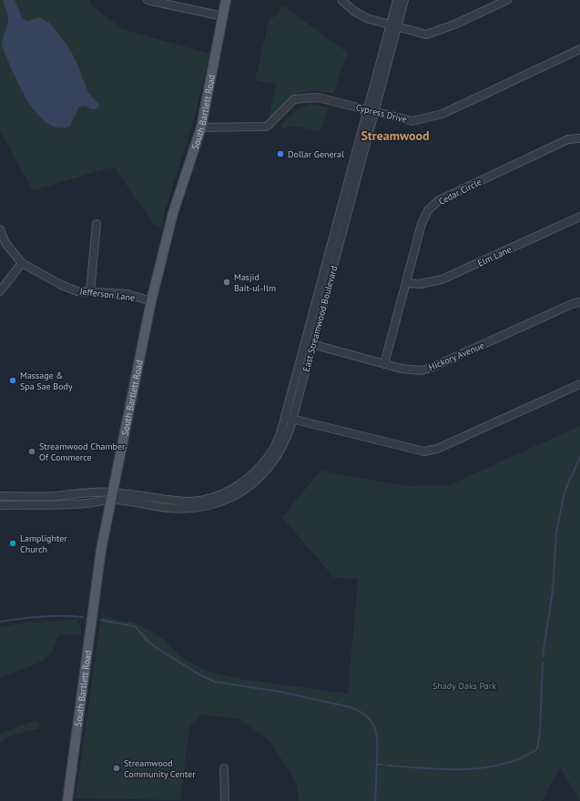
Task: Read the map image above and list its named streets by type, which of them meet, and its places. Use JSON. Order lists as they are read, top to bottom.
{
  "streets": {
    "main road": ["South Bartlett Road"],
    "street": [
      "Cypress Drive",
      "Cedar Circle",
      "Elm Lane",
      "Jefferson Lane",
      "East Streamwood Boulevard",
      "Hickory Avenue"
    ]
  },
  "crossings": [
    ["South Bartlett Road", "Cypress Drive"],
    ["South Bartlett Road", "Jefferson Lane"],
    ["South Bartlett Road", "East Streamwood Boulevard"],
    ["Cypress Drive", "East Streamwood Boulevard"],
    ["Cedar Circle", "Elm Lane"],
    ["Cedar Circle", "Hickory Avenue"],
    ["East Streamwood Boulevard", "Hickory Avenue"]
  ],
  "districts": ["Streamwood"],
  "parks": ["Shady Oaks Park"],
  "places": [
    "Dollar General",
    "Masjid Bait-ul-Ilm",
    "Massage & Spa Sae Body",
    "Streamwood Chamber Of Commerce",
    "Lamplighter Church",
    "Streamwood Community Center"
  ]
}
